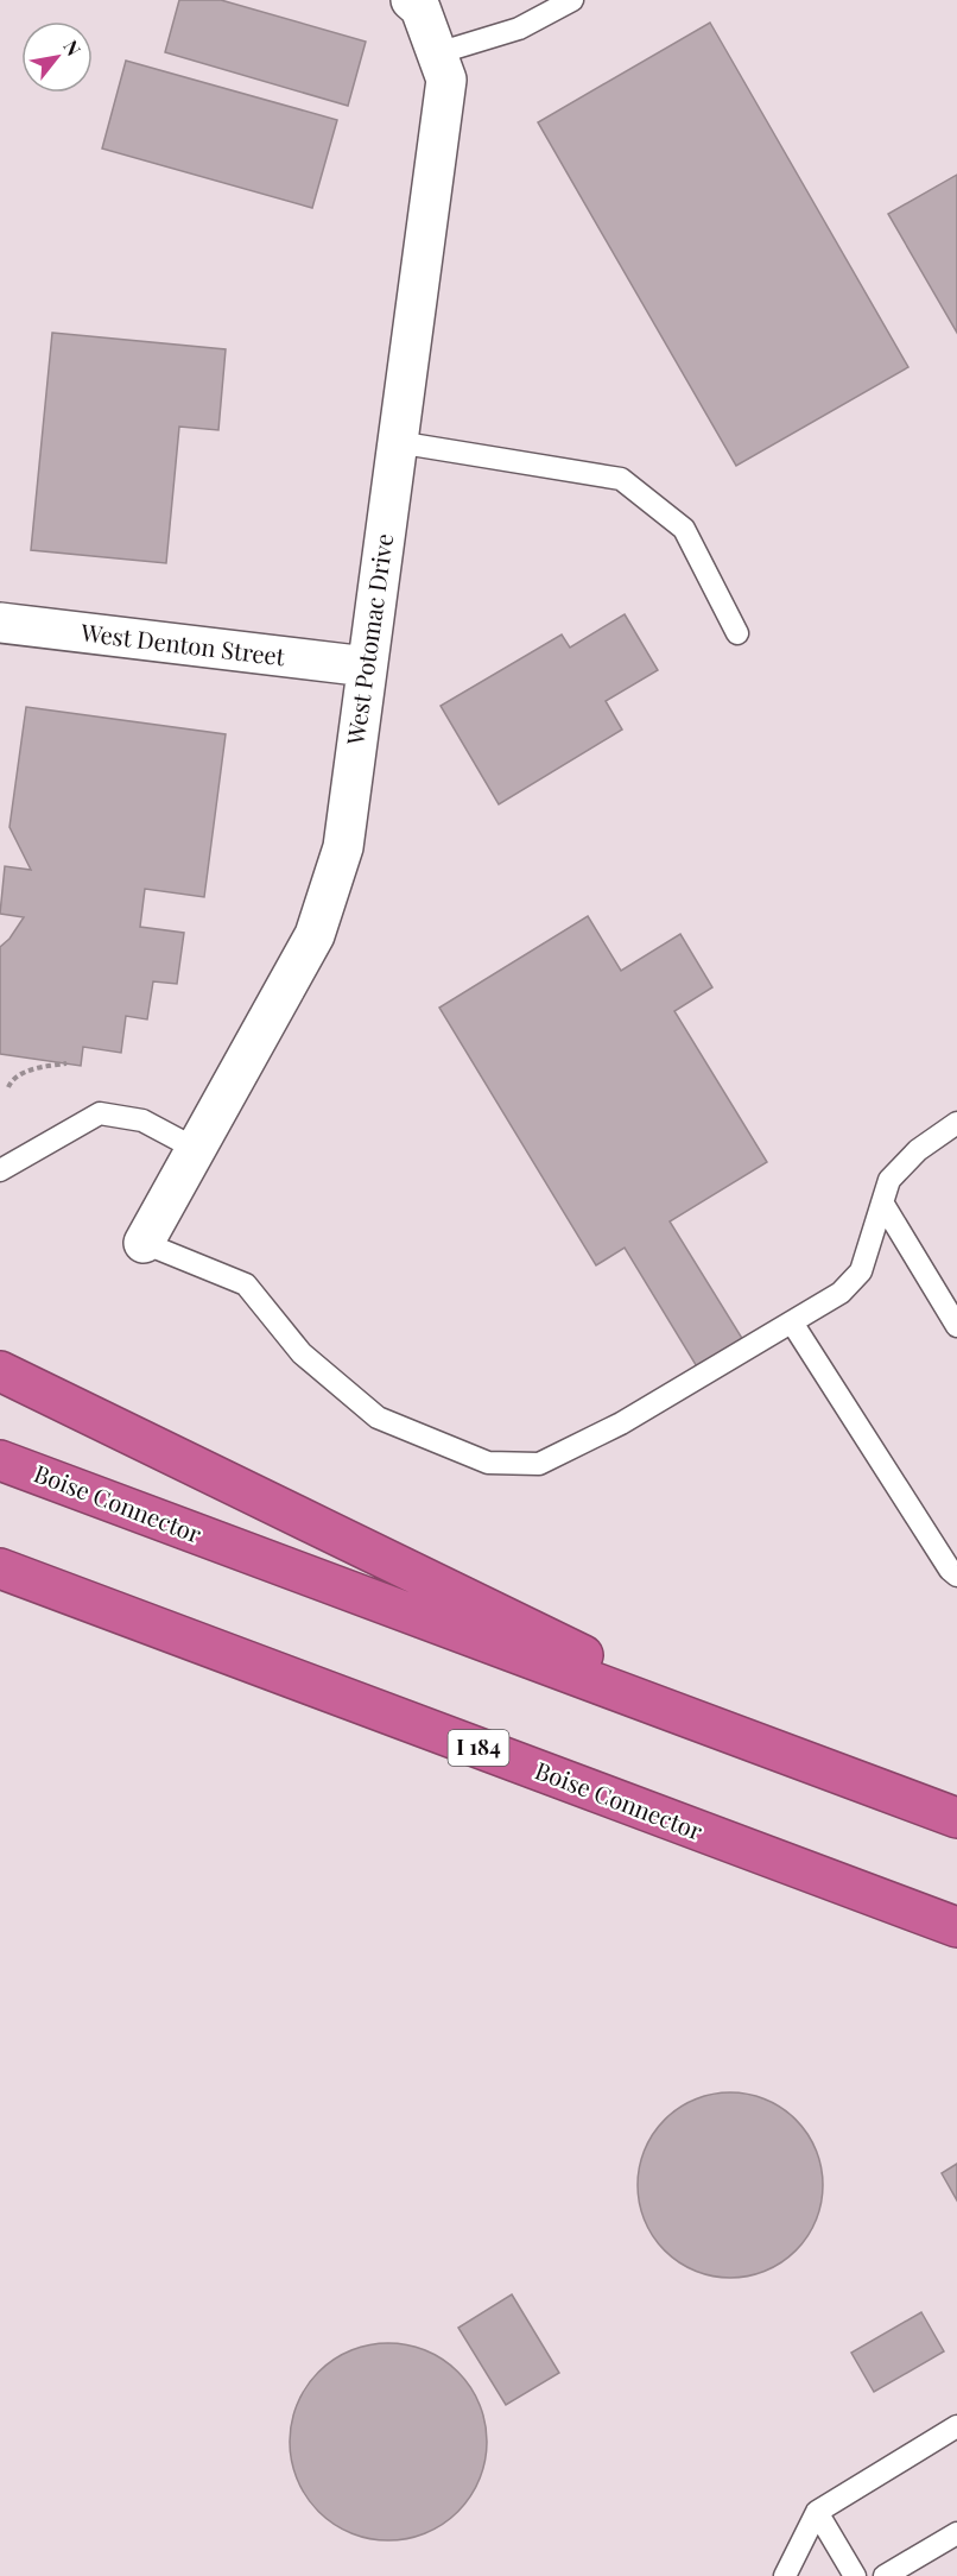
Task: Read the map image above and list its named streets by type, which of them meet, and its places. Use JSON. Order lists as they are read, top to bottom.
{
  "streets": {
    "highway": ["Boise Connector", "I 184"],
    "street": ["West Potomac Drive", "West Denton Street"]
  },
  "crossings": [
    ["West Potomac Drive", "West Denton Street"]
  ],
  "north": "top right"
}
